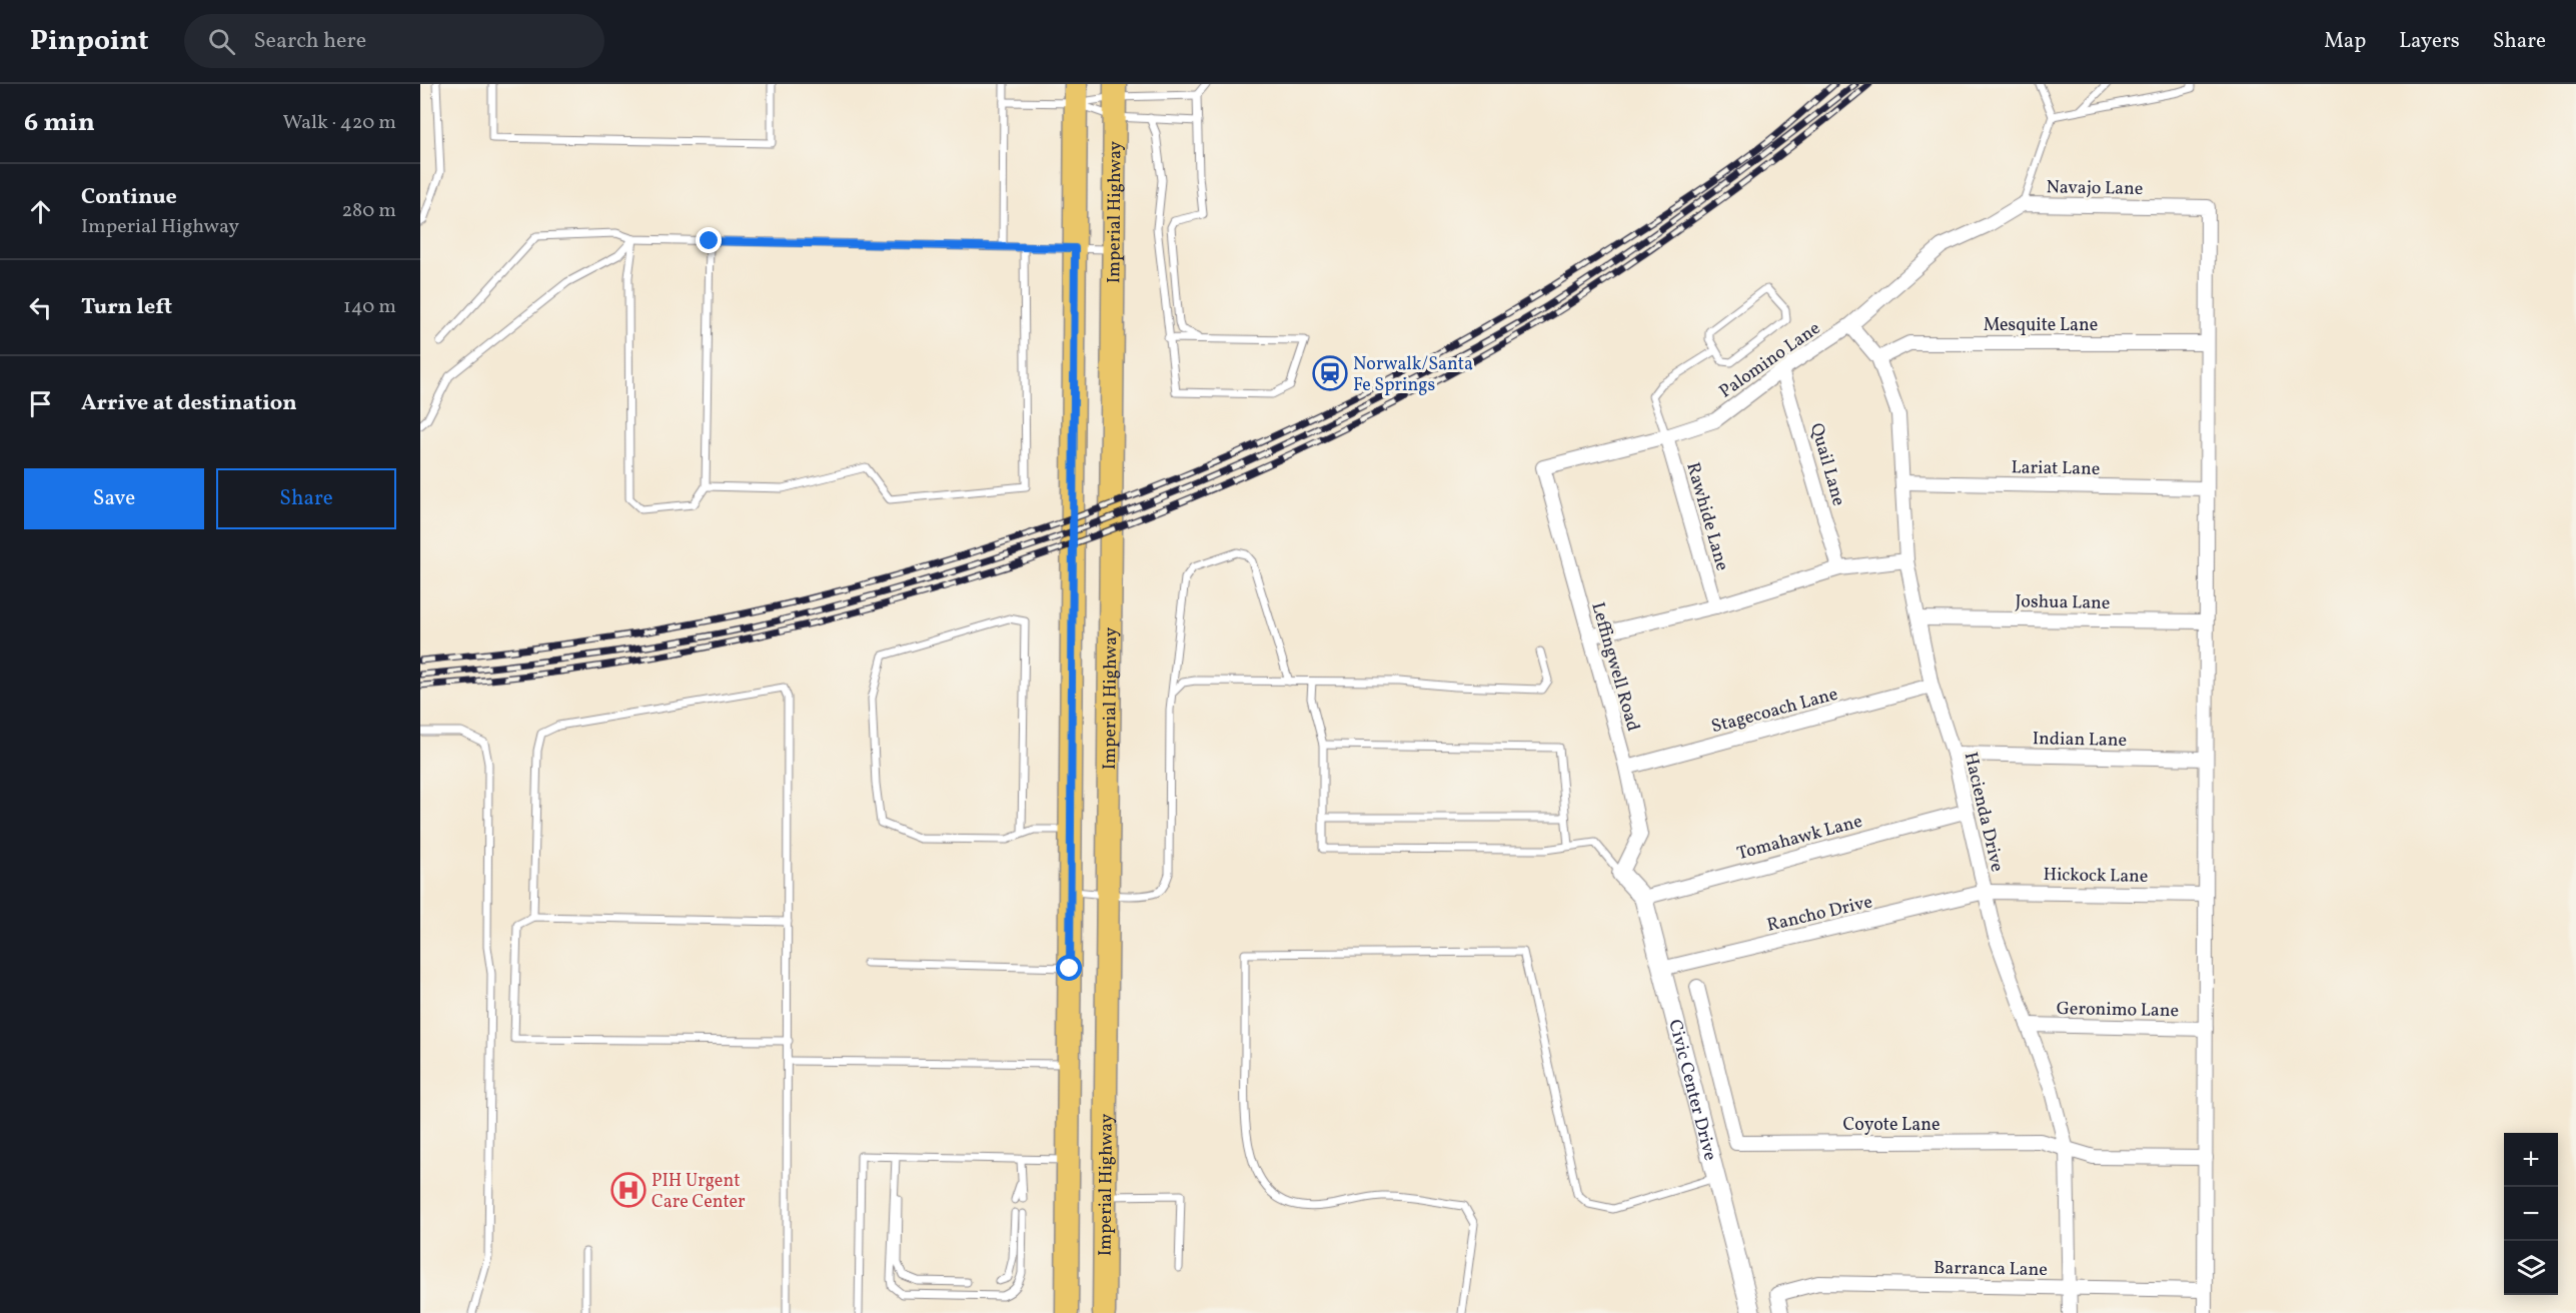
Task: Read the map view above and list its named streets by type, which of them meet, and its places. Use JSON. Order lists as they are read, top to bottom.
{
  "streets": {
    "main road": ["Imperial Highway"],
    "street": [
      "Navajo Lane",
      "Mesquite Lane",
      "Palomino Lane",
      "Quail Lane",
      "Lariat Lane",
      "Rawhide Lane",
      "Joshua Lane",
      "Leffingwell Road",
      "Stagecoach Lane",
      "Indian Lane",
      "Hacienda Drive",
      "Tomahawk Lane",
      "Hickock Lane",
      "Rancho Drive",
      "Geronimo Lane",
      "Civic Center Drive",
      "Coyote Lane",
      "Barranca Lane"
    ]
  },
  "crossings": [
    ["Navajo Lane", "Mesquite Lane"],
    ["Navajo Lane", "Palomino Lane"],
    ["Mesquite Lane", "Hacienda Drive"],
    ["Palomino Lane", "Quail Lane"],
    ["Palomino Lane", "Rawhide Lane"],
    ["Palomino Lane", "Leffingwell Road"],
    ["Palomino Lane", "Hacienda Drive"],
    ["Lariat Lane", "Hacienda Drive"],
    ["Joshua Lane", "Hacienda Drive"],
    ["Leffingwell Road", "Stagecoach Lane"],
    ["Leffingwell Road", "Civic Center Drive"],
    ["Stagecoach Lane", "Hacienda Drive"],
    ["Indian Lane", "Hacienda Drive"],
    ["Hacienda Drive", "Tomahawk Lane"],
    ["Hacienda Drive", "Hickock Lane"],
    ["Hacienda Drive", "Rancho Drive"],
    ["Hacienda Drive", "Geronimo Lane"],
    ["Hacienda Drive", "Coyote Lane"],
    ["Hacienda Drive", "Barranca Lane"],
    ["Tomahawk Lane", "Civic Center Drive"],
    ["Hickock Lane", "Rancho Drive"],
    ["Rancho Drive", "Civic Center Drive"]
  ],
  "places": {
    "station": ["Norwalk/Santa Fe Springs"],
    "hospital": ["PIH Urgent Care Center"]
  },
  "page": {
    "header": "Pinpoint",
    "search": "Search here",
    "nav": ["Map", "Layers", "Share"],
    "heading": ["6 min", "Walk · 420 m"],
    "list": [
      ["Continue", "Imperial Highway", "280 m"],
      ["Turn left", "140 m"],
      "Arrive at destination"
    ],
    "buttons": ["Save", "Share"],
    "map_buttons": ["+", "−"]
  }
}
